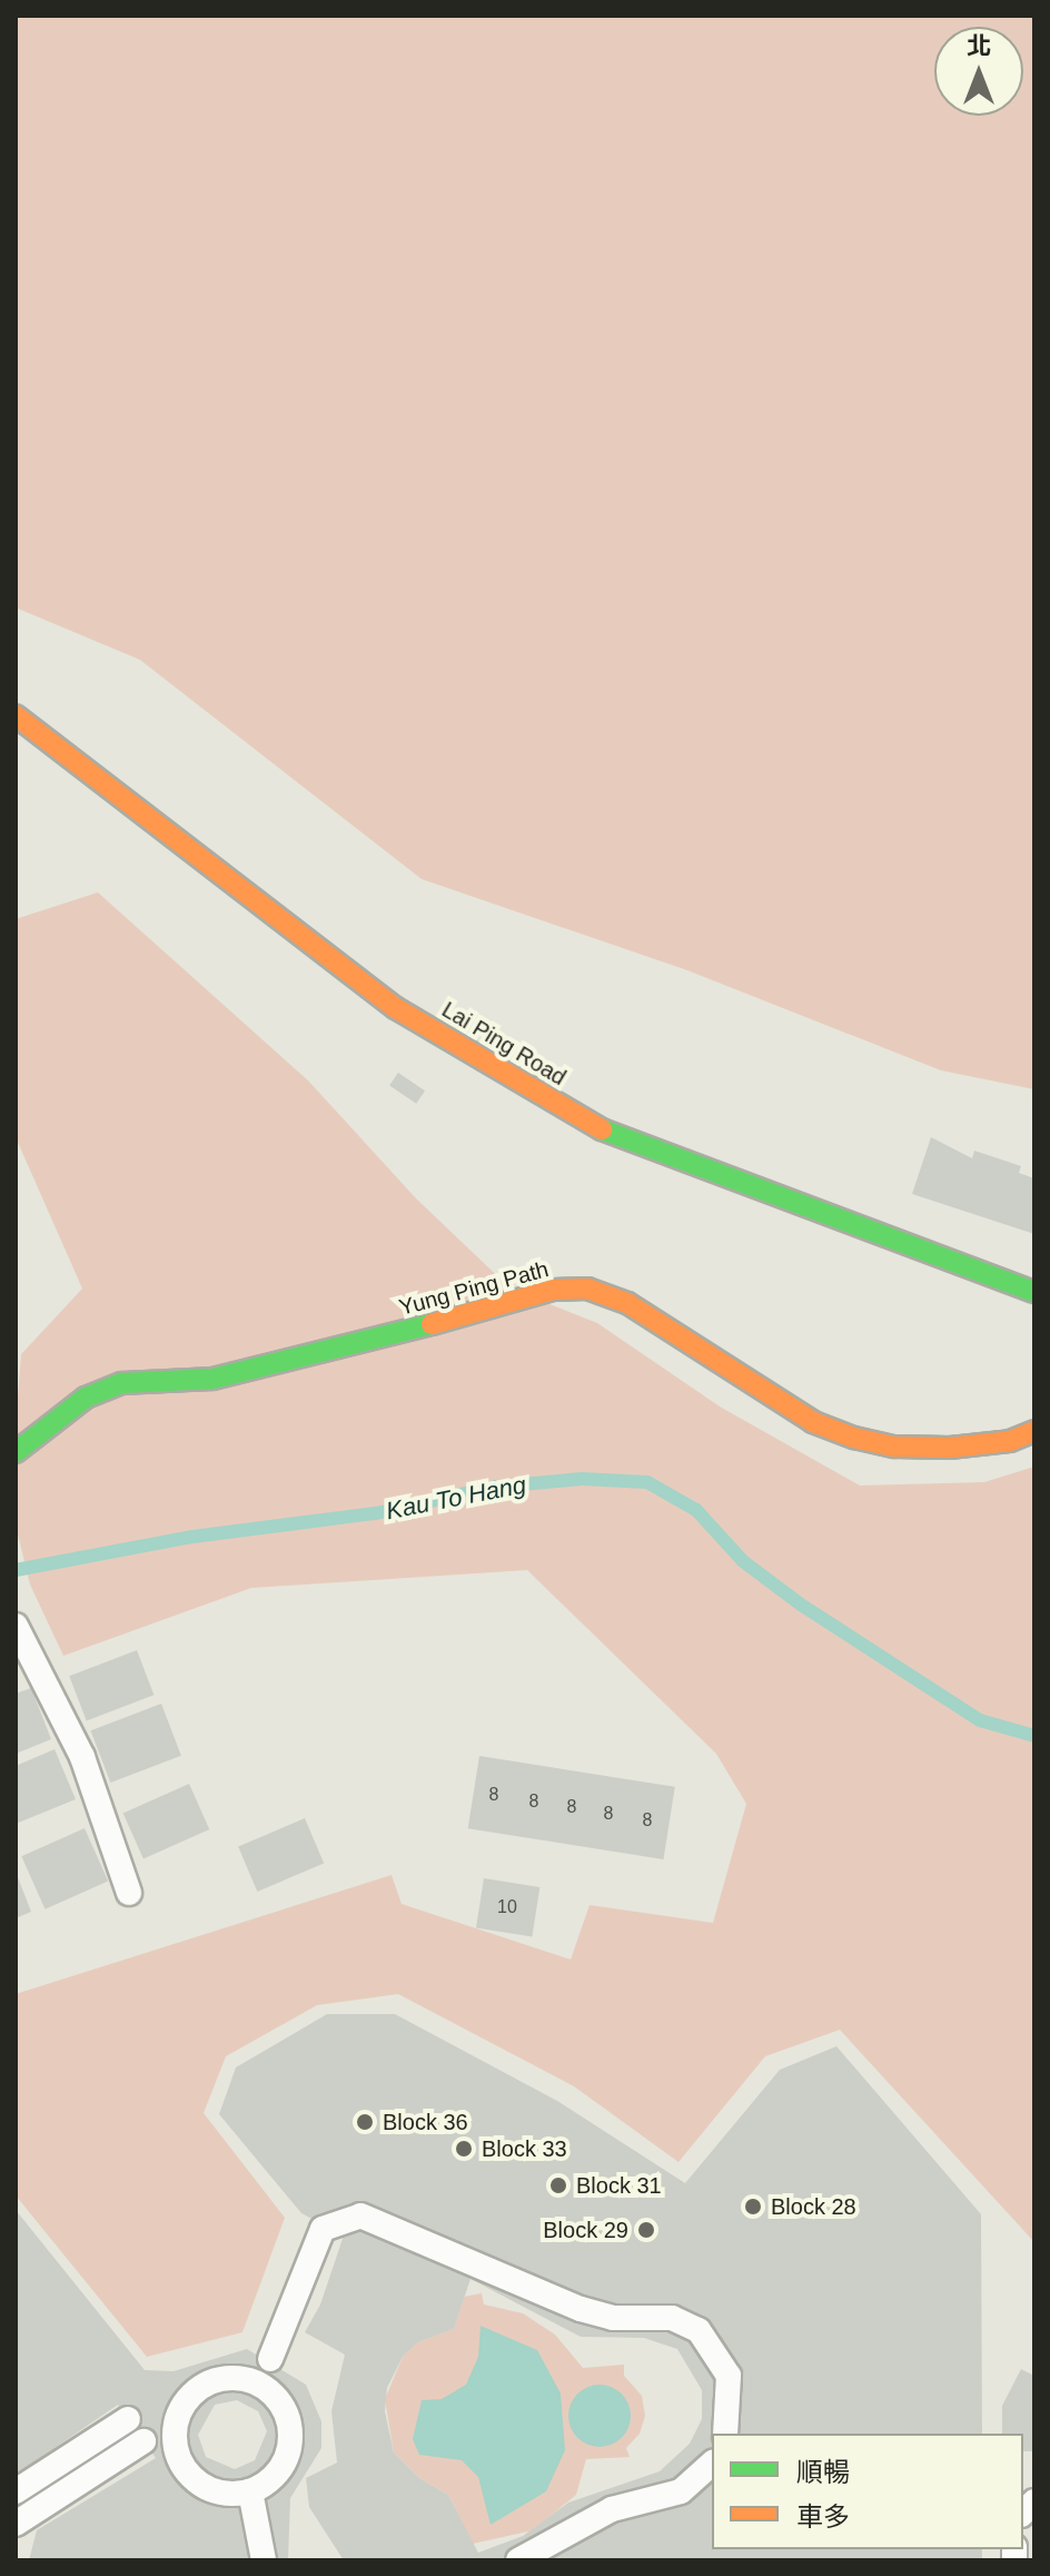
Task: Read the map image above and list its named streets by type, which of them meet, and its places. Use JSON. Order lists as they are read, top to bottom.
{
  "streets": {
    "street": ["Lai Ping Road", "Yung Ping Path"]
  },
  "water": ["Kau To Hang"],
  "places": [
    "Block 36",
    "Block 33",
    "Block 31",
    "Block 28",
    "Block 29"
  ],
  "house_numbers": [
    "8",
    "8",
    "8",
    "8",
    "8",
    "10"
  ],
  "legend": ["順暢", "車多"],
  "north": "top"
}
